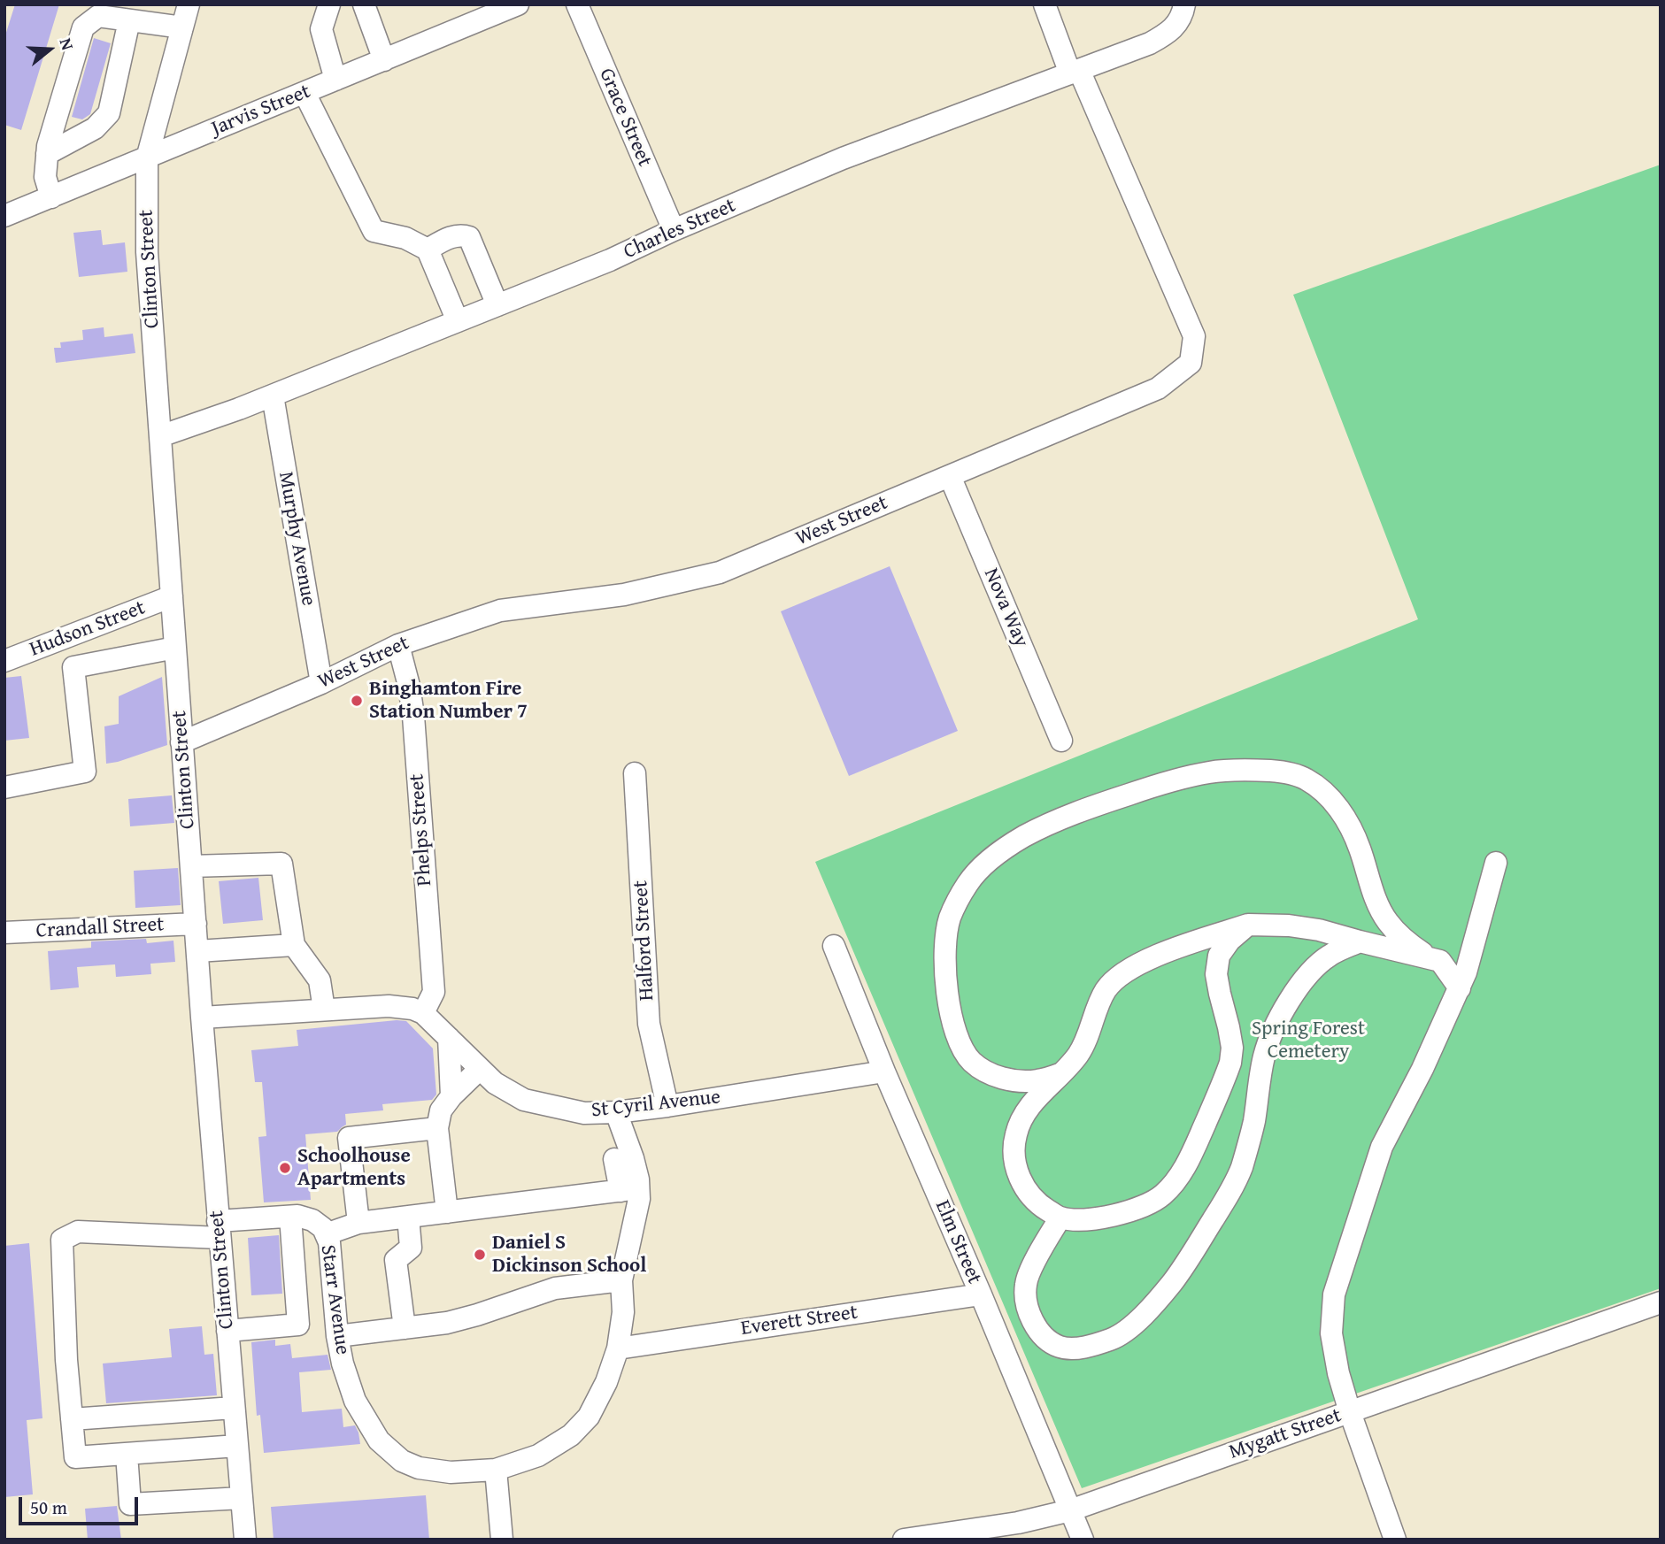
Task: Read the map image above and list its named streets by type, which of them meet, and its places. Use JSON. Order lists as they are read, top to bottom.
{
  "streets": {
    "street": [
      "Jarvis Street",
      "Grace Street",
      "Charles Street",
      "Clinton Street",
      "West Street",
      "Murphy Avenue",
      "Nova Way",
      "Hudson Street",
      "Phelps Street",
      "Crandall Street",
      "Halford Street",
      "St Cyril Avenue",
      "Elm Street",
      "Starr Avenue",
      "Everett Street",
      "Mygatt Street"
    ]
  },
  "crossings": [
    ["Jarvis Street", "Clinton Street"],
    ["Grace Street", "Charles Street"],
    ["Charles Street", "Clinton Street"],
    ["Charles Street", "West Street"],
    ["Charles Street", "Murphy Avenue"],
    ["Clinton Street", "West Street"],
    ["Clinton Street", "Hudson Street"],
    ["Clinton Street", "Crandall Street"],
    ["Clinton Street", "Starr Avenue"],
    ["West Street", "Murphy Avenue"],
    ["West Street", "Nova Way"],
    ["West Street", "Phelps Street"],
    ["Phelps Street", "St Cyril Avenue"],
    ["Halford Street", "St Cyril Avenue"],
    ["St Cyril Avenue", "Elm Street"],
    ["St Cyril Avenue", "Starr Avenue"],
    ["Elm Street", "Everett Street"],
    ["Elm Street", "Mygatt Street"],
    ["Starr Avenue", "Everett Street"]
  ],
  "parks": ["Spring Forest Cemetery"],
  "places": ["Binghamton Fire Station Number 7", "Schoolhouse Apartments", "Daniel S Dickinson School"],
  "scale_bar": "50 m",
  "north": "right"
}
